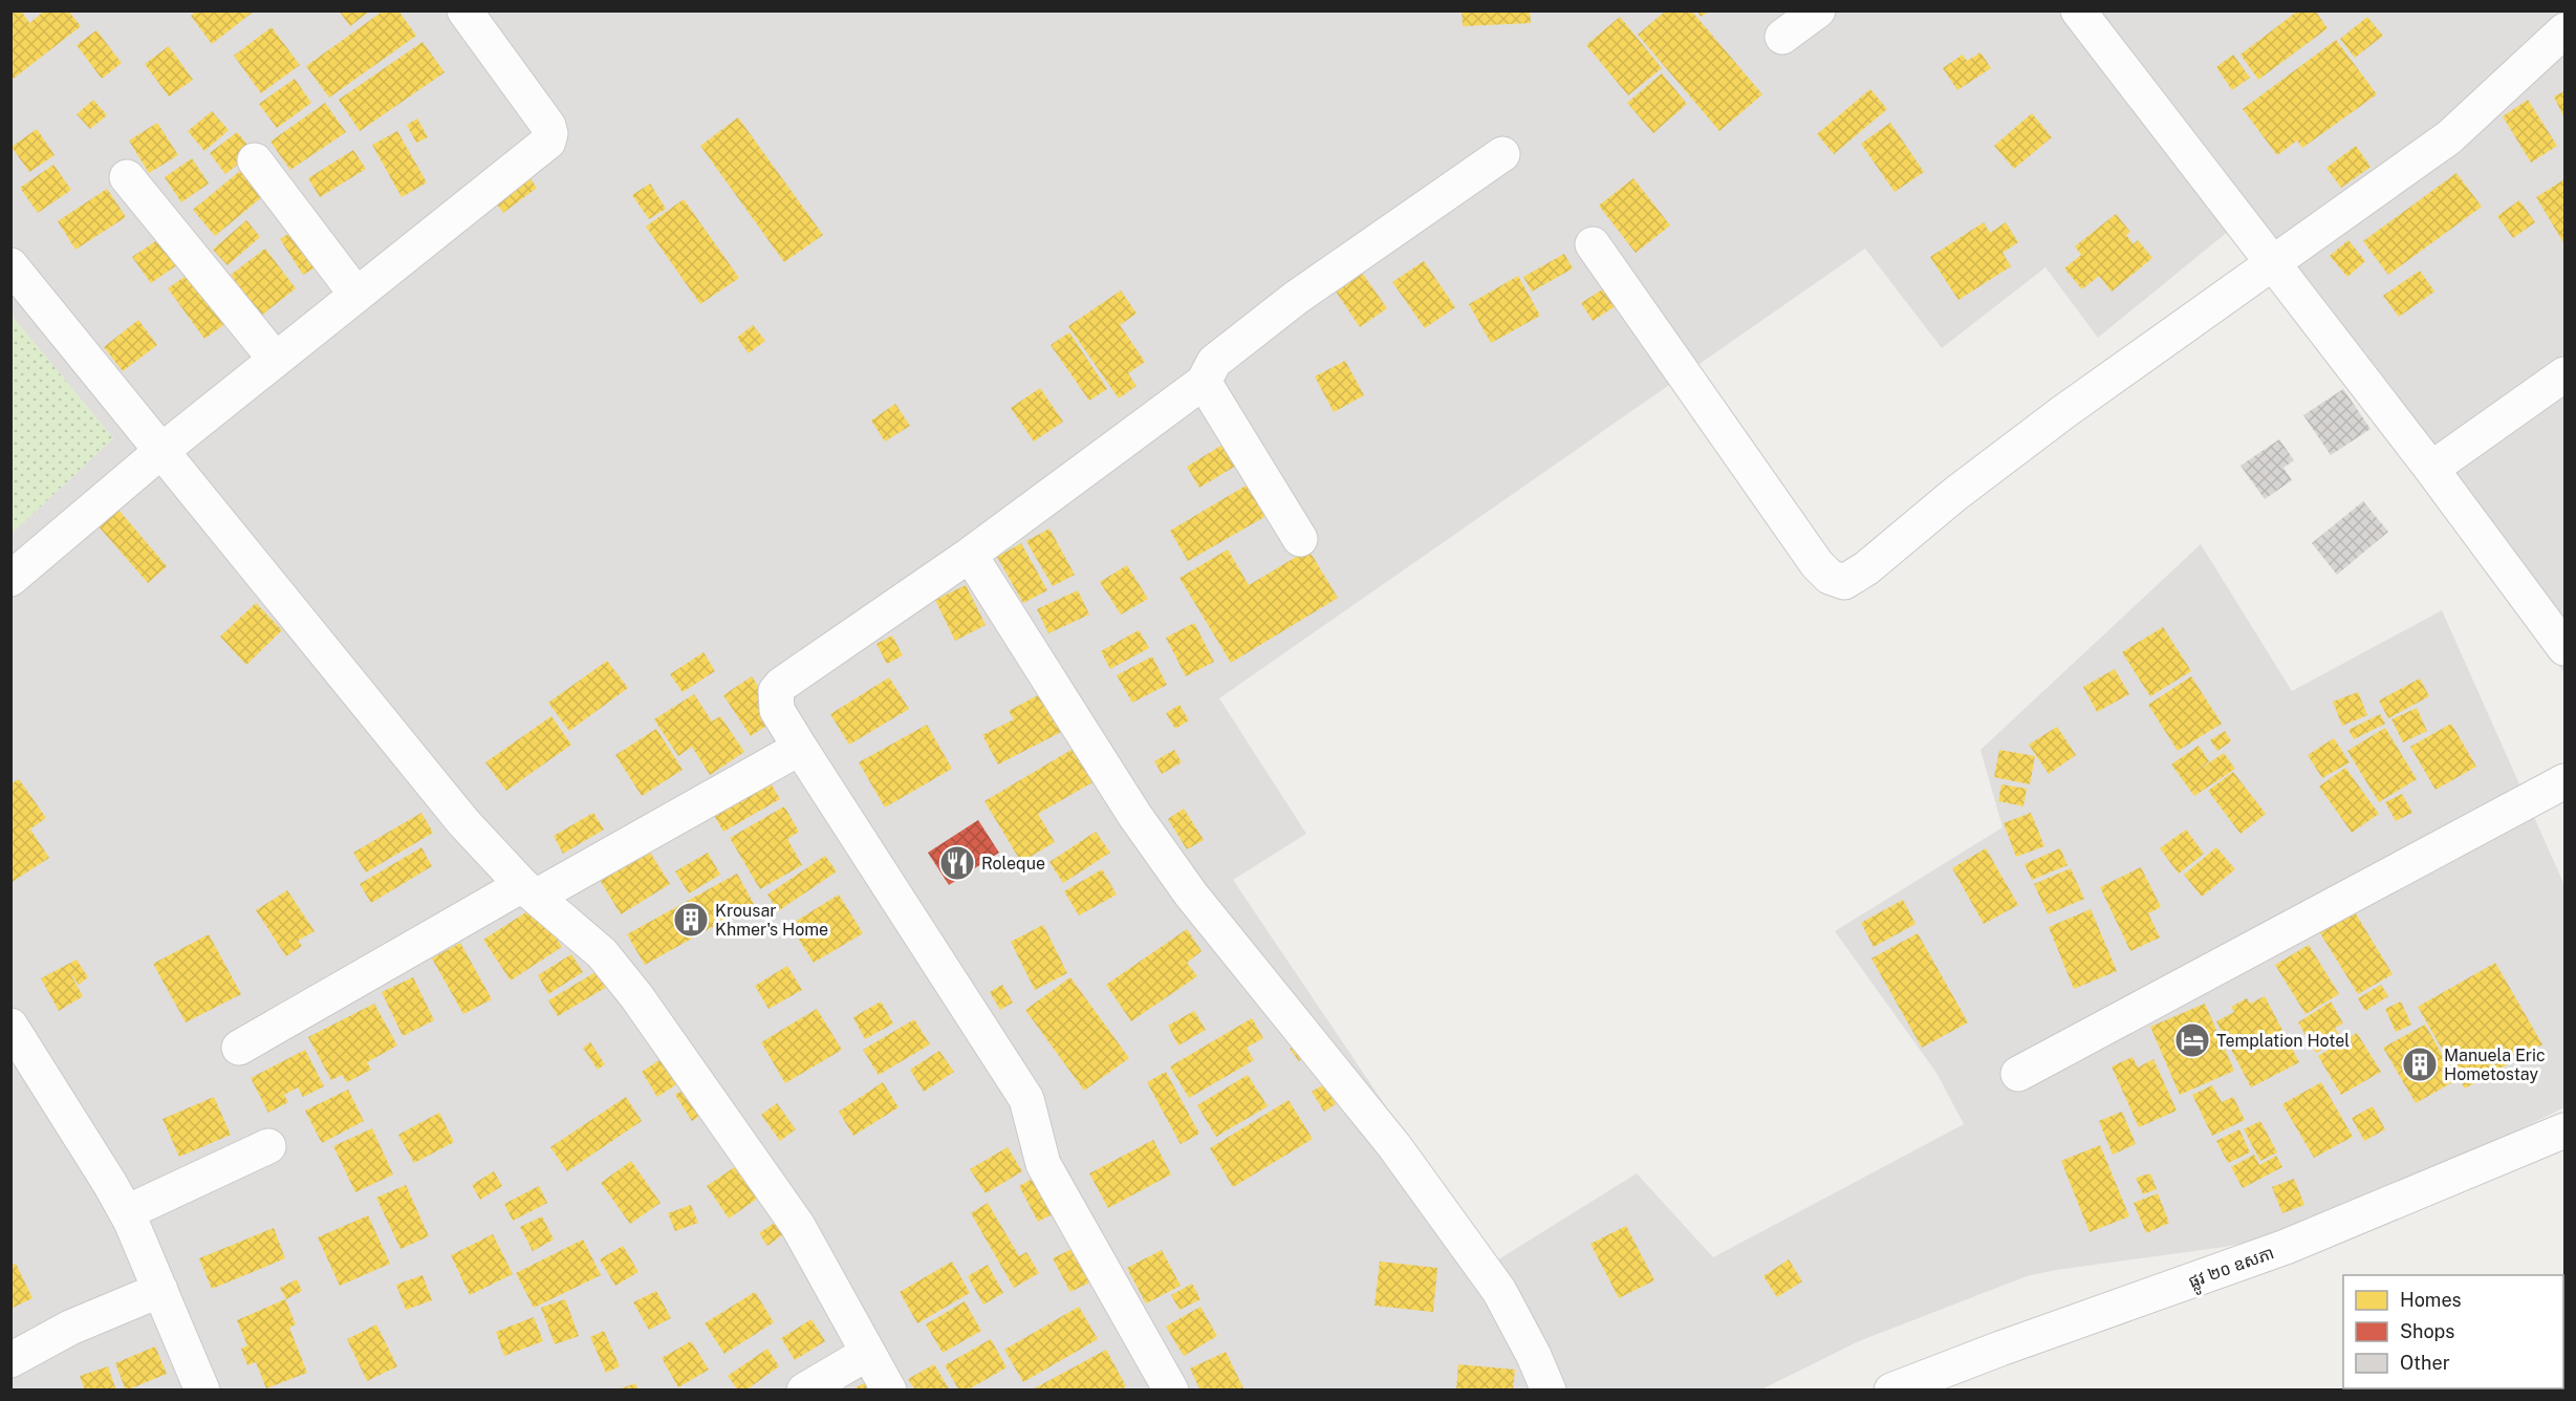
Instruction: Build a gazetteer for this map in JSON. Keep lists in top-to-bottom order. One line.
{"streets":{"street":["ផ្លូវ ២០ ឧសភា"]},"places":{"restaurant":["Roleque"],"building":["Krousar Khmer's Home","Manuela Eric Hometostay"],"hotel":["Templation Hotel"]},"legend":["Homes","Shops","Other"]}
